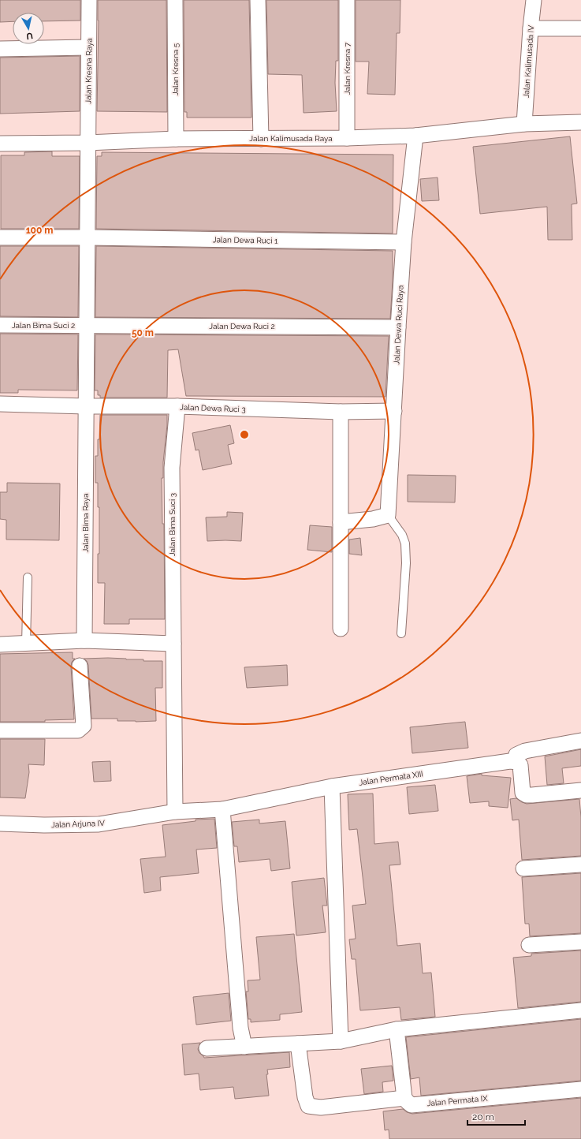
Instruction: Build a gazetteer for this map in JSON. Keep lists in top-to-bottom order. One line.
{"streets":{"street":["Jalan Kalimusada IV","Jalan Kresna 7","Jalan Kresna 5","Jalan Kresna Raya","Jalan Kalimusada Raya","Jalan Dewa Ruci 1","Jalan Bima Suci 2","Jalan Dewa Ruci Raya","Jalan Dewa Ruci 2","Jalan Dewa Ruci 3","Jalan Bima Raya","Jalan Bima Suci 3","Jalan Permata XIII","Jalan Arjuna IV","Jalan Permata IX"]},"crossings":[["Jalan Kalimusada IV","Jalan Kalimusada Raya"],["Jalan Kresna 7","Jalan Kalimusada Raya"],["Jalan Kresna 5","Jalan Kalimusada Raya"],["Jalan Kresna Raya","Jalan Kalimusada Raya"],["Jalan Kresna Raya","Jalan Dewa Ruci 1"],["Jalan Kresna Raya","Jalan Bima Raya"],["Jalan Kalimusada Raya","Jalan Dewa Ruci Raya"],["Jalan Dewa Ruci 1","Jalan Dewa Ruci Raya"],["Jalan Dewa Ruci 1","Jalan Bima Raya"],["Jalan Bima Suci 2","Jalan Dewa Ruci 2"],["Jalan Bima Suci 2","Jalan Bima Raya"],["Jalan Dewa Ruci Raya","Jalan Dewa Ruci 2"],["Jalan Dewa Ruci Raya","Jalan Dewa Ruci 3"],["Jalan Dewa Ruci 2","Jalan Bima Raya"],["Jalan Dewa Ruci 3","Jalan Bima Raya"],["Jalan Dewa Ruci 3","Jalan Bima Suci 3"],["Jalan Bima Suci 3","Jalan Permata XIII"],["Jalan Bima Suci 3","Jalan Arjuna IV"],["Jalan Permata XIII","Jalan Arjuna IV"]],"scale_bar":"20 m","north":"bottom","rings":["100 m","50 m"]}
